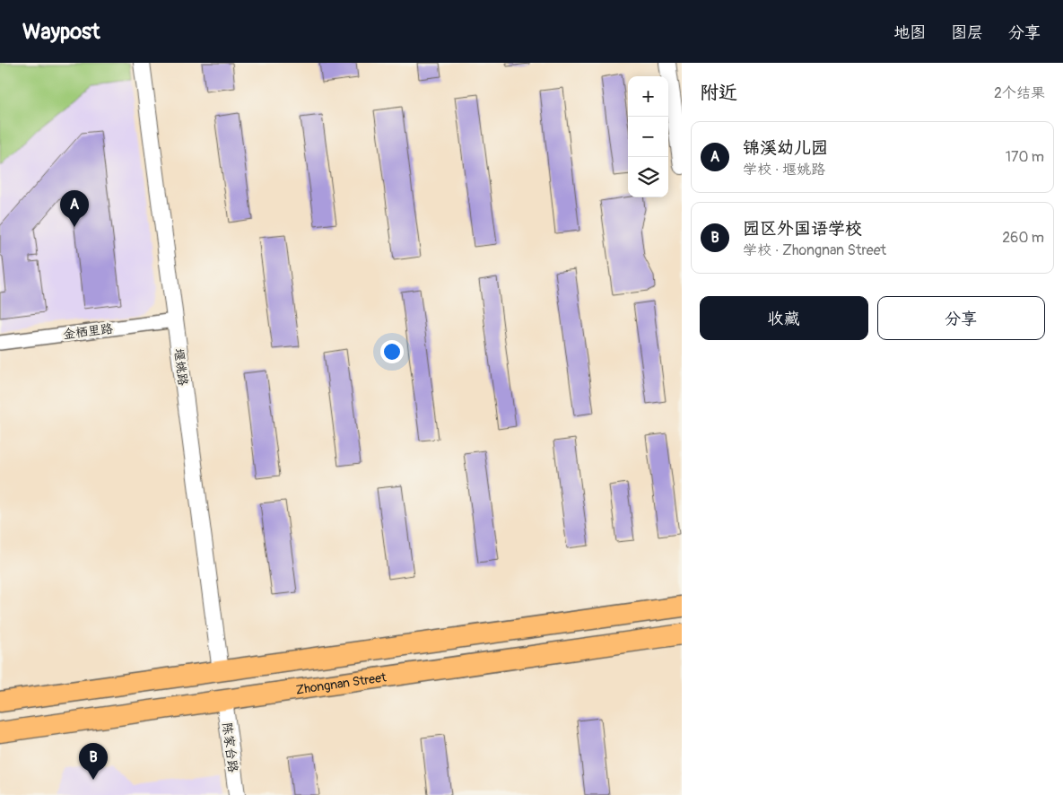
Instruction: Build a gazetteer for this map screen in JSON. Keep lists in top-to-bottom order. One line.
{"streets":{"main road":["Zhongnan Street"],"street":["金栖里路","堰姚路","陈家台路"]},"crossings":[["金栖里路","堰姚路"],["Zhongnan Street","陈家台路"]],"page":{"header":"Waypost","nav":["地图","图层","分享"],"heading":["附近","2个结果"],"map_buttons":["+","−"],"list":[{"mark":"A","name":"锦溪幼儿园","note":"学校 · 堰姚路","value":"170 m"},{"mark":"B","name":"园区外国语学校","note":"学校 · Zhongnan Street","value":"260 m"}],"pins":["A","B"],"buttons":["收藏","分享"]}}
